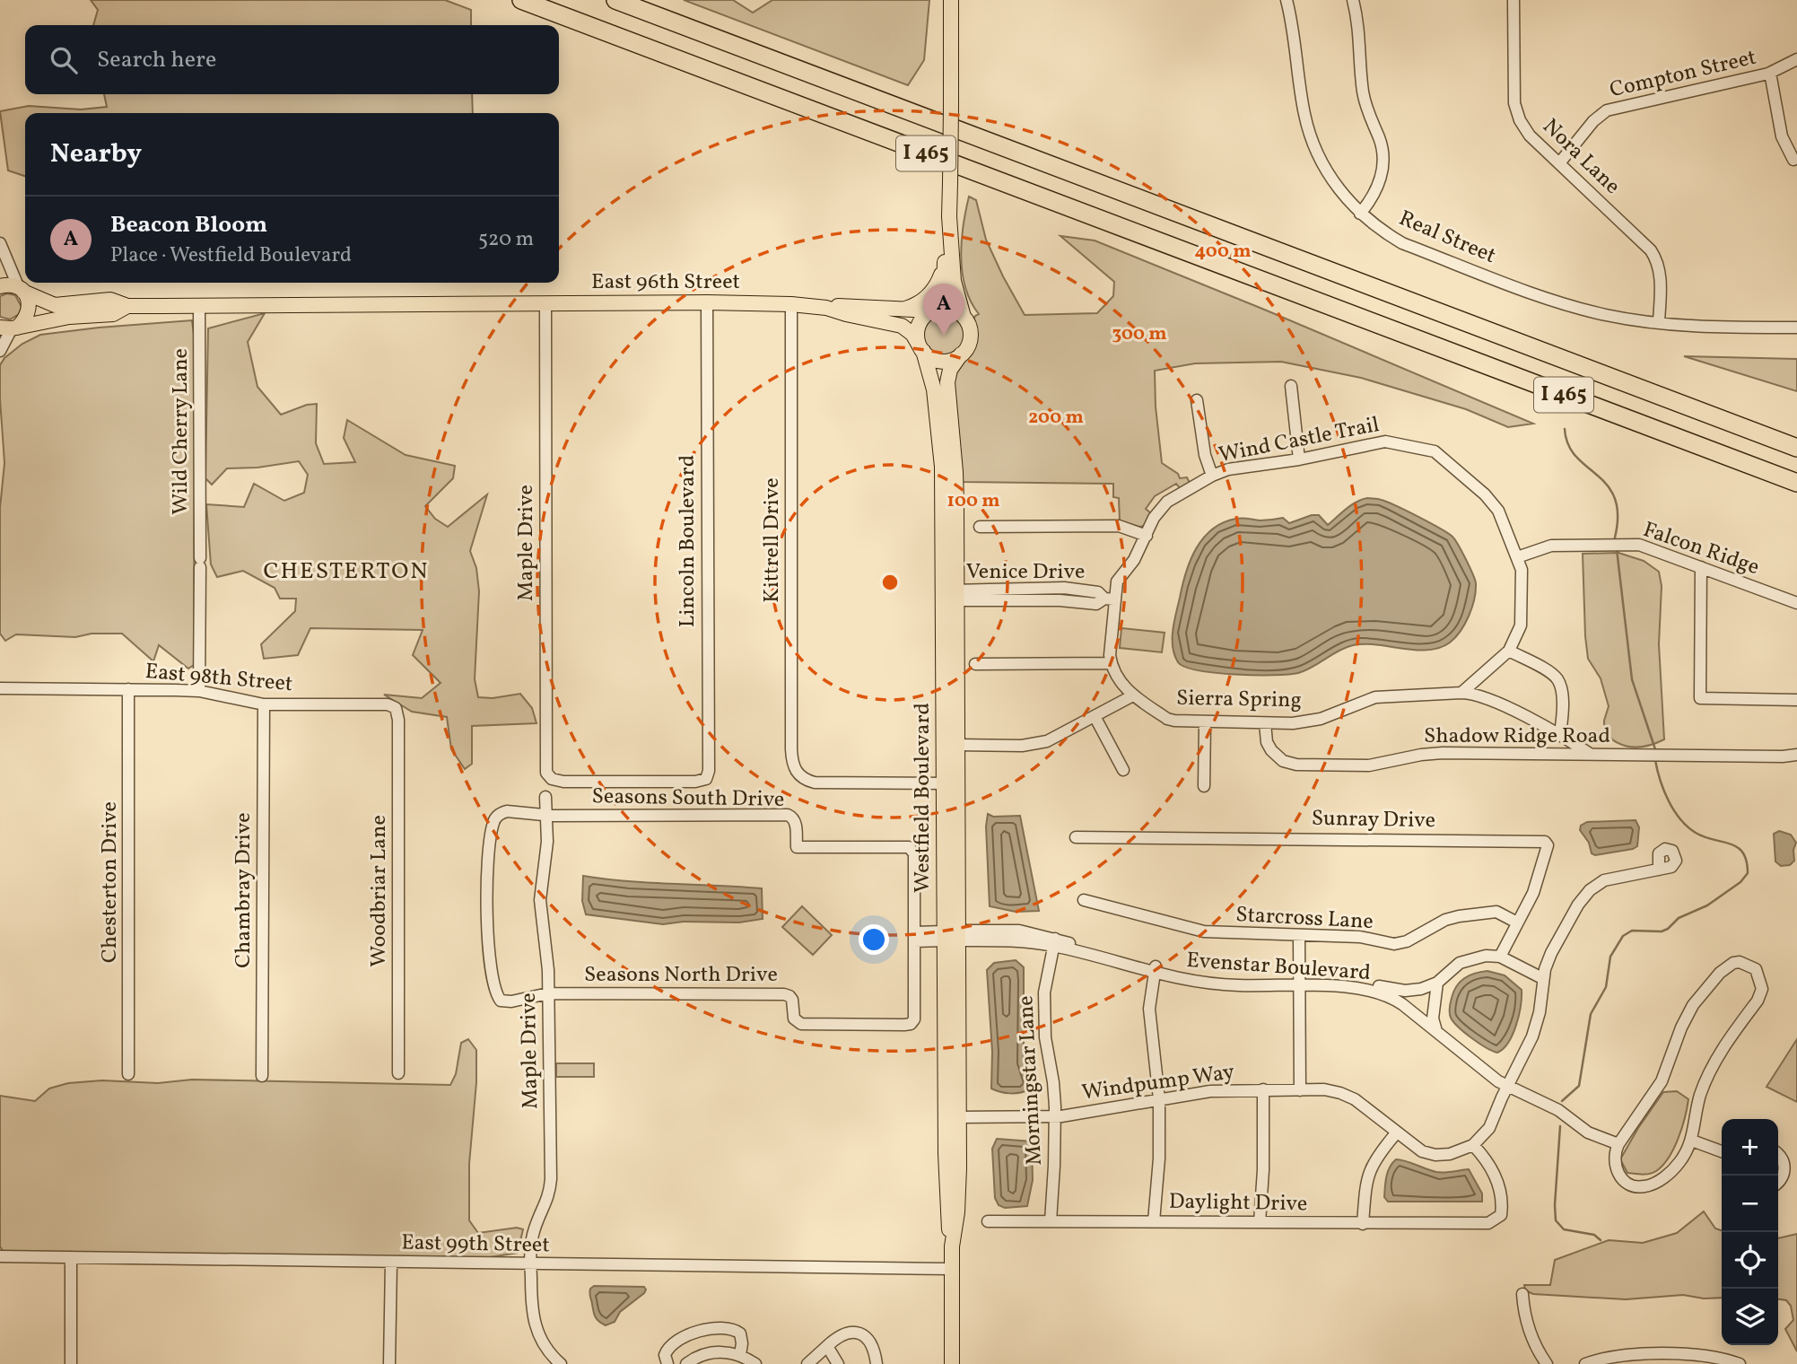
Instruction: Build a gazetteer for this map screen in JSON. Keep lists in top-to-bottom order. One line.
{"streets":{"highway":["I 465"],"main road":["East 96th Street","Westfield Boulevard"],"street":["Compton Street","Nora Lane","Real Street","Wild Cherry Lane","Wind Castle Trail","Kittrell Drive","Lincoln Boulevard","Maple Drive","Falcon Ridge","Venice Drive","East 98th Street","Sierra Spring","Shadow Ridge Road","Seasons South Drive","Sunray Drive","Chesterton Drive","Chambray Drive","Woodbriar Lane","Starcross Lane","Evenstar Boulevard","Seasons North Drive","Morningstar Lane","Windpump Way","Daylight Drive","East 99th Street"]},"crossings":[["Compton Street","Nora Lane"],["Nora Lane","Real Street"],["East 96th Street","Wild Cherry Lane"],["East 96th Street","Kittrell Drive"],["East 96th Street","Lincoln Boulevard"],["East 96th Street","Maple Drive"],["East 96th Street","Westfield Boulevard"],["Wild Cherry Lane","East 98th Street"],["Wind Castle Trail","Falcon Ridge"],["Wind Castle Trail","Venice Drive"],["Kittrell Drive","Westfield Boulevard"],["Lincoln Boulevard","Maple Drive"],["Maple Drive","Seasons South Drive"],["Maple Drive","Seasons North Drive"],["Maple Drive","East 99th Street"],["Venice Drive","Westfield Boulevard"],["East 98th Street","Chesterton Drive"],["East 98th Street","Chambray Drive"],["East 98th Street","Woodbriar Lane"],["Sierra Spring","Shadow Ridge Road"],["Westfield Boulevard","Evenstar Boulevard"],["Westfield Boulevard","Windpump Way"],["Westfield Boulevard","East 99th Street"],["Seasons South Drive","Evenstar Boulevard"],["Seasons South Drive","Seasons North Drive"],["Sunray Drive","Starcross Lane"],["Sunray Drive","Evenstar Boulevard"],["Evenstar Boulevard","Seasons North Drive"],["Evenstar Boulevard","Morningstar Lane"],["Morningstar Lane","Windpump Way"],["Morningstar Lane","Daylight Drive"],["Windpump Way","Daylight Drive"]],"districts":["CHESTERTON"],"page":{"search":"Search here","heading":"Nearby","list":[{"mark":"A","name":"Beacon Bloom","note":"Place · Westfield Boulevard","value":"520 m"}],"pins":"A","map_buttons":["+","−"]},"rings":["400 m","300 m","200 m","100 m"]}
